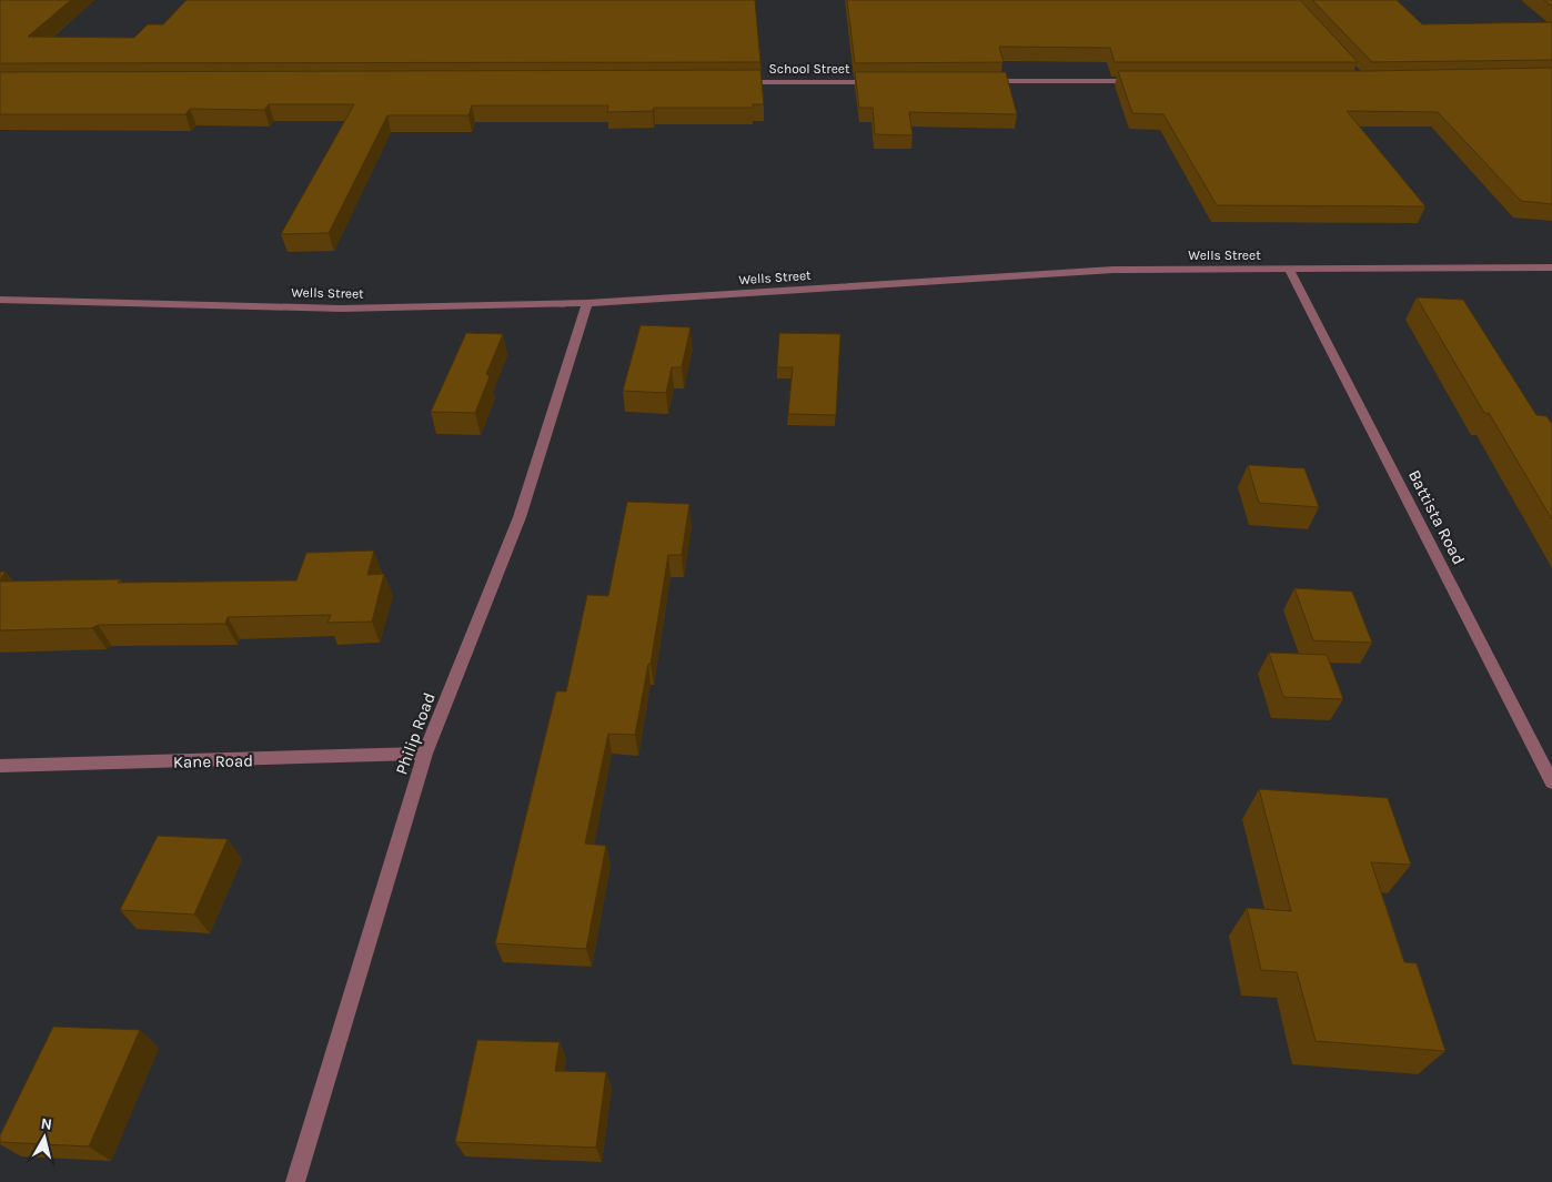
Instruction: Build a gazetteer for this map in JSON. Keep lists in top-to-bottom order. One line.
{"streets":{"street":["School Street","Wells Street","Battista Road","Philip Road","Kane Road"]},"crossings":[["Wells Street","Battista Road"],["Wells Street","Philip Road"],["Philip Road","Kane Road"]],"north":"top"}
